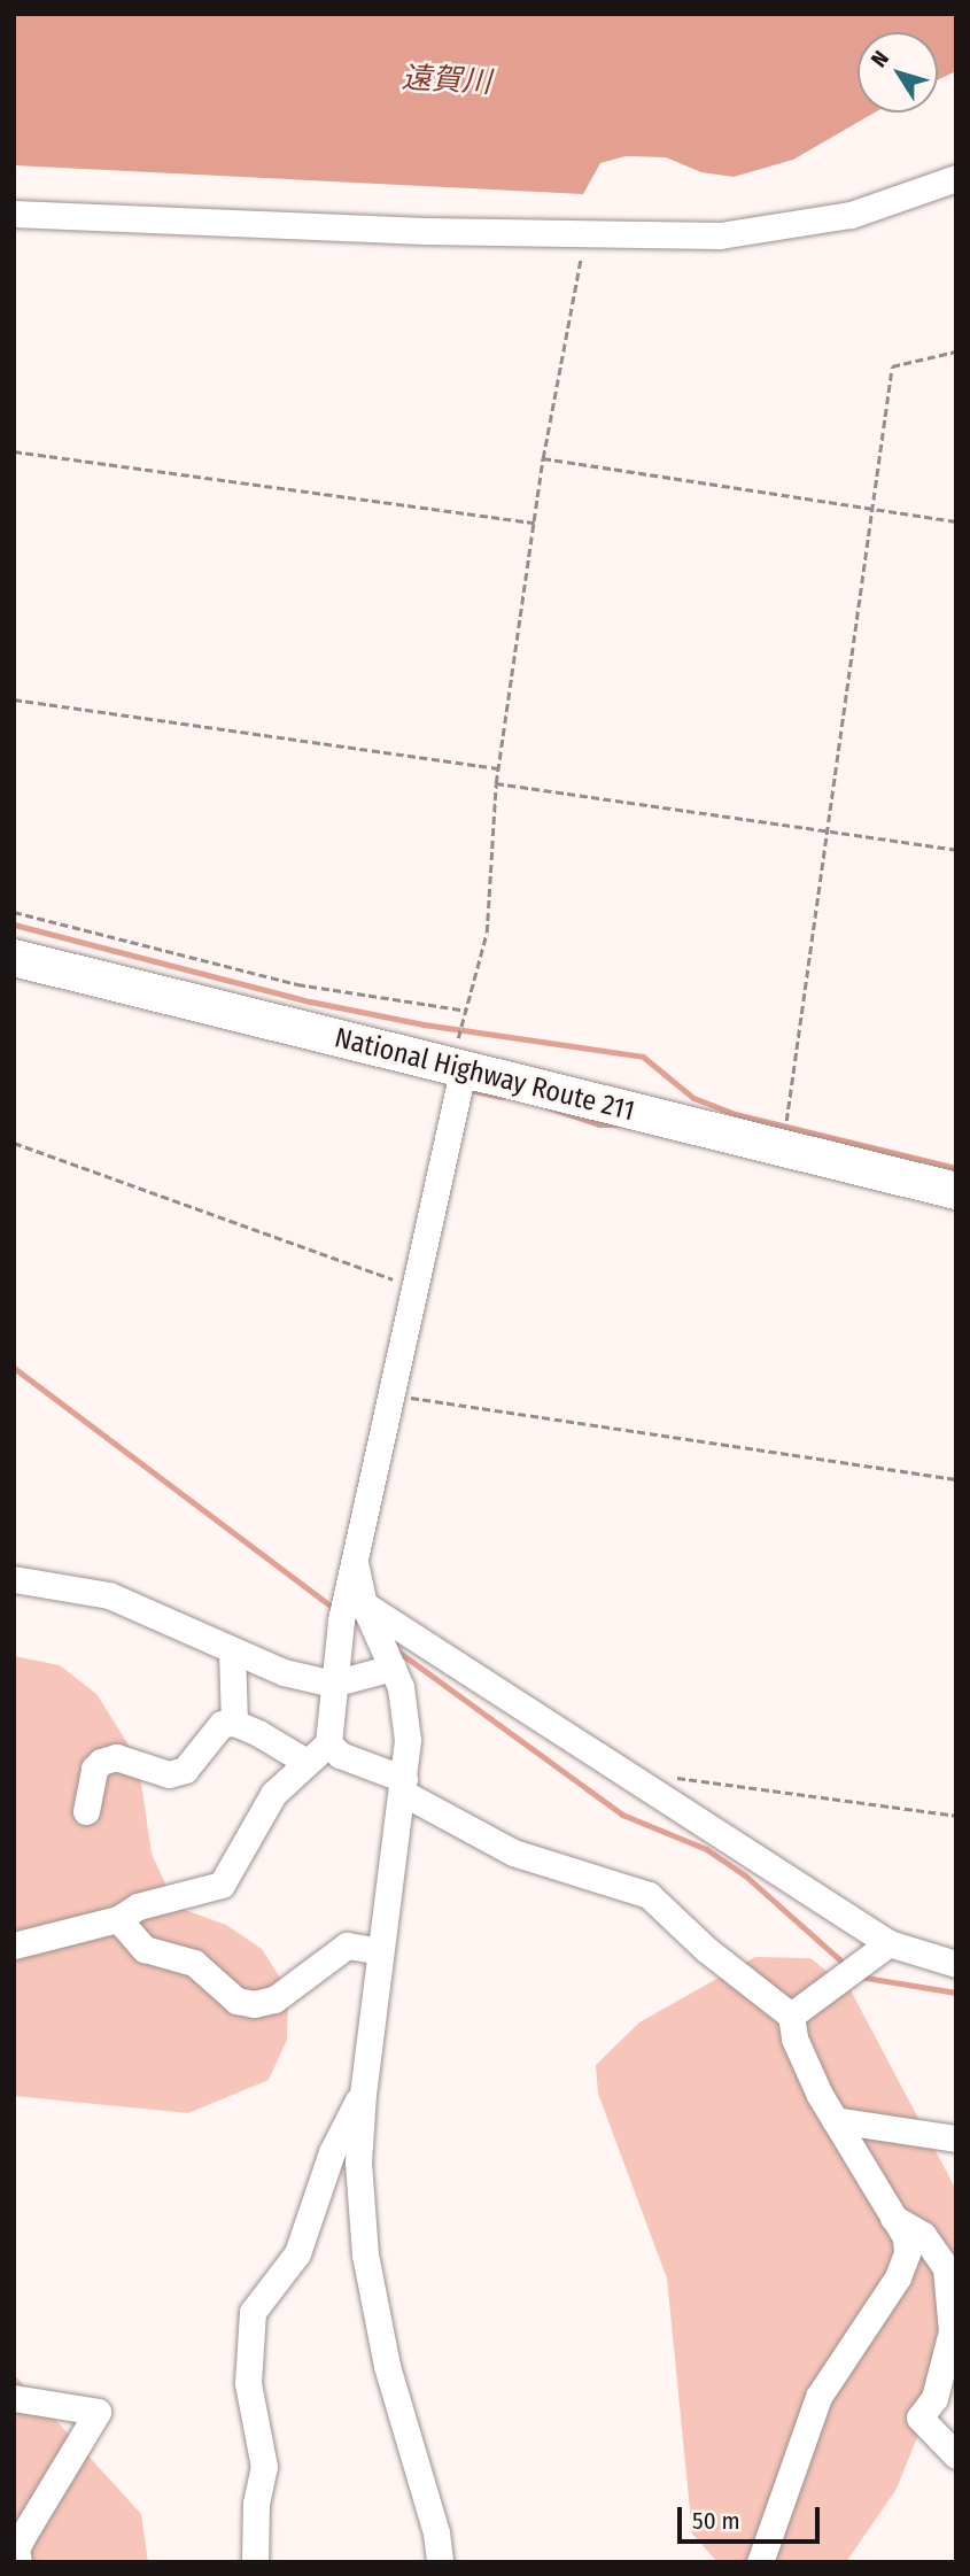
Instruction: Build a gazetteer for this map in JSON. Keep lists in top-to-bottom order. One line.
{"streets":{"highway":["National Highway Route 211"]},"water":["遠賀川"],"scale_bar":"50 m","north":"top left"}
